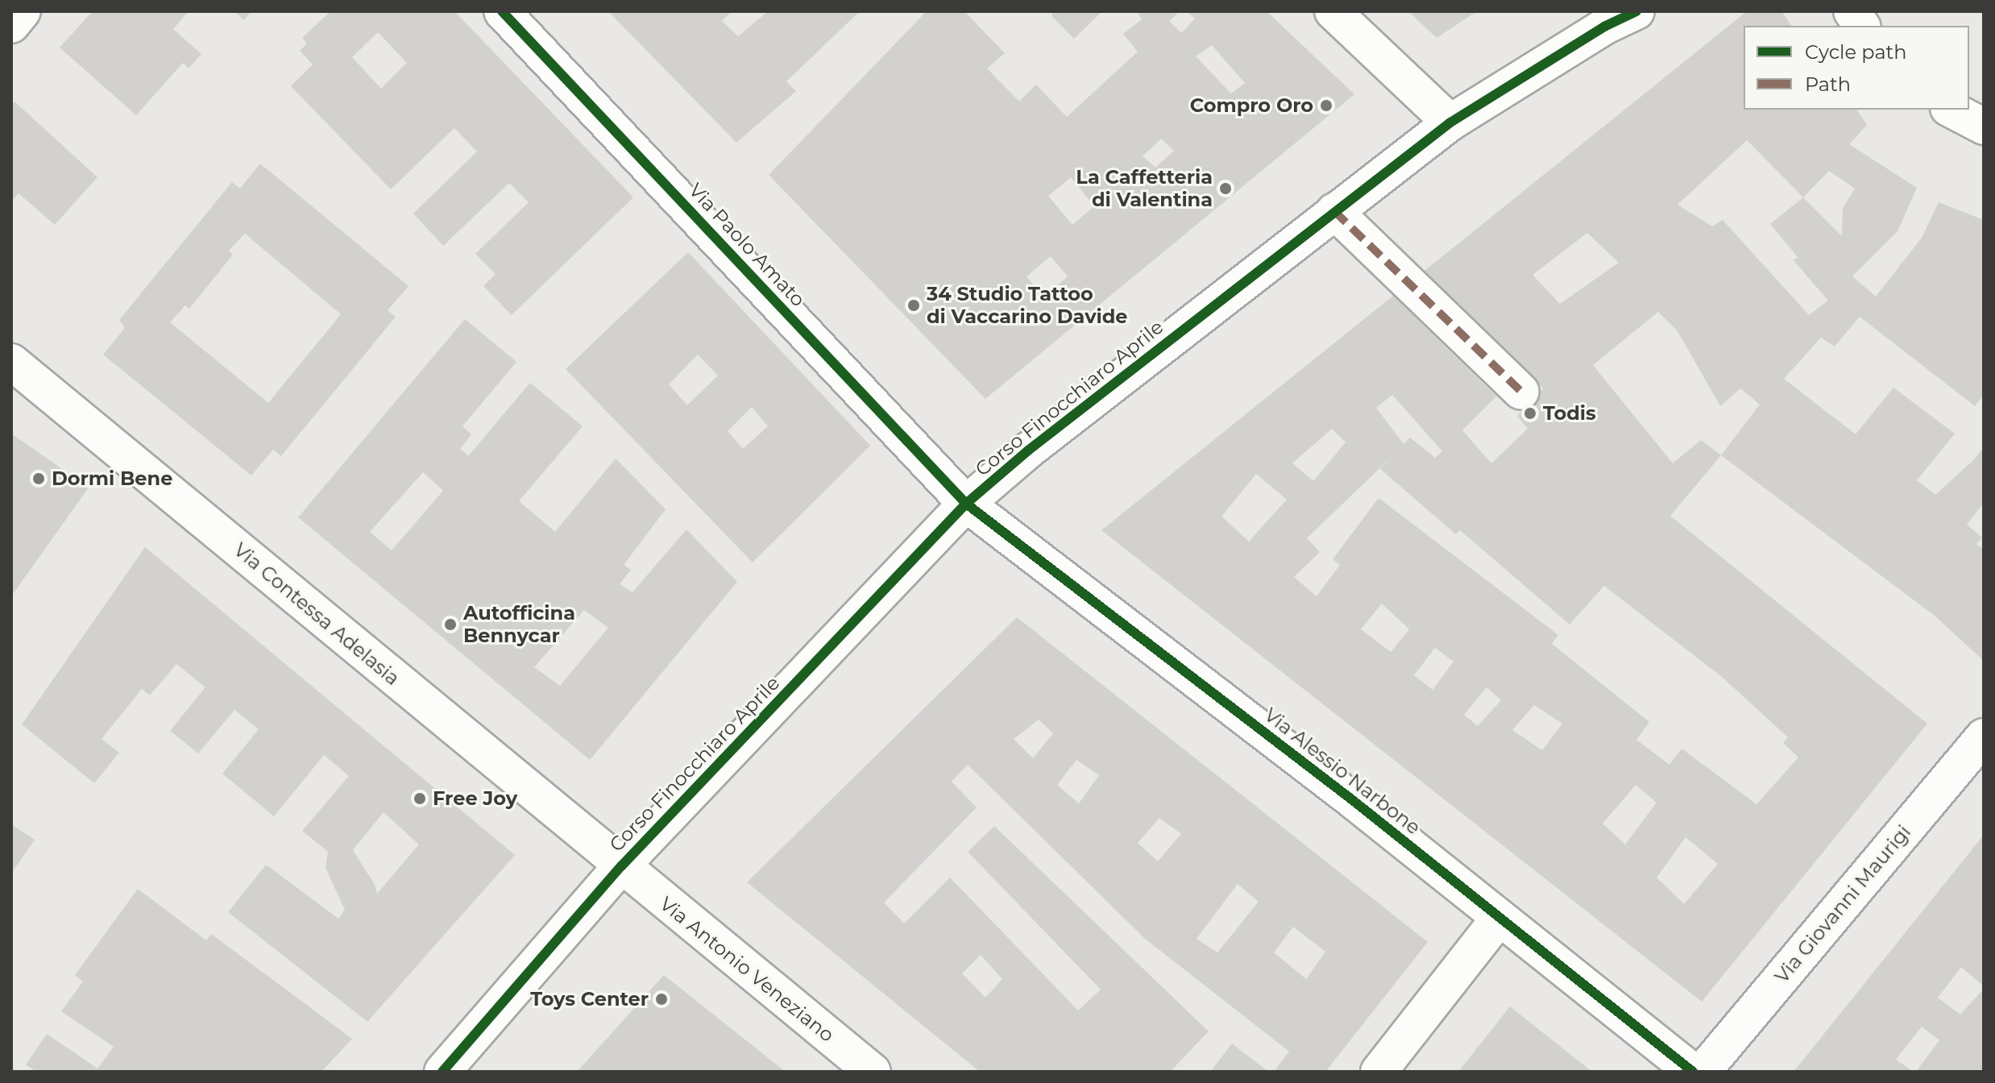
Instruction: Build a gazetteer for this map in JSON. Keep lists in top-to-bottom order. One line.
{"streets":{"street":["Via Paolo Amato","Corso Finocchiaro Aprile","Via Contessa Adelasia","Via Alessio Narbone","Via Giovanni Maurigi","Via Antonio Veneziano"]},"crossings":[["Via Paolo Amato","Corso Finocchiaro Aprile"],["Via Paolo Amato","Via Alessio Narbone"],["Corso Finocchiaro Aprile","Via Contessa Adelasia"],["Corso Finocchiaro Aprile","Via Alessio Narbone"],["Corso Finocchiaro Aprile","Via Antonio Veneziano"],["Via Contessa Adelasia","Via Antonio Veneziano"]],"places":["Compro Oro","La Caffetteria di Valentina","34 Studio Tattoo di Vaccarino Davide","Todis","Dormi Bene","Autofficina Bennycar","Free Joy","Toys Center"],"legend":["Cycle path","Path"]}
